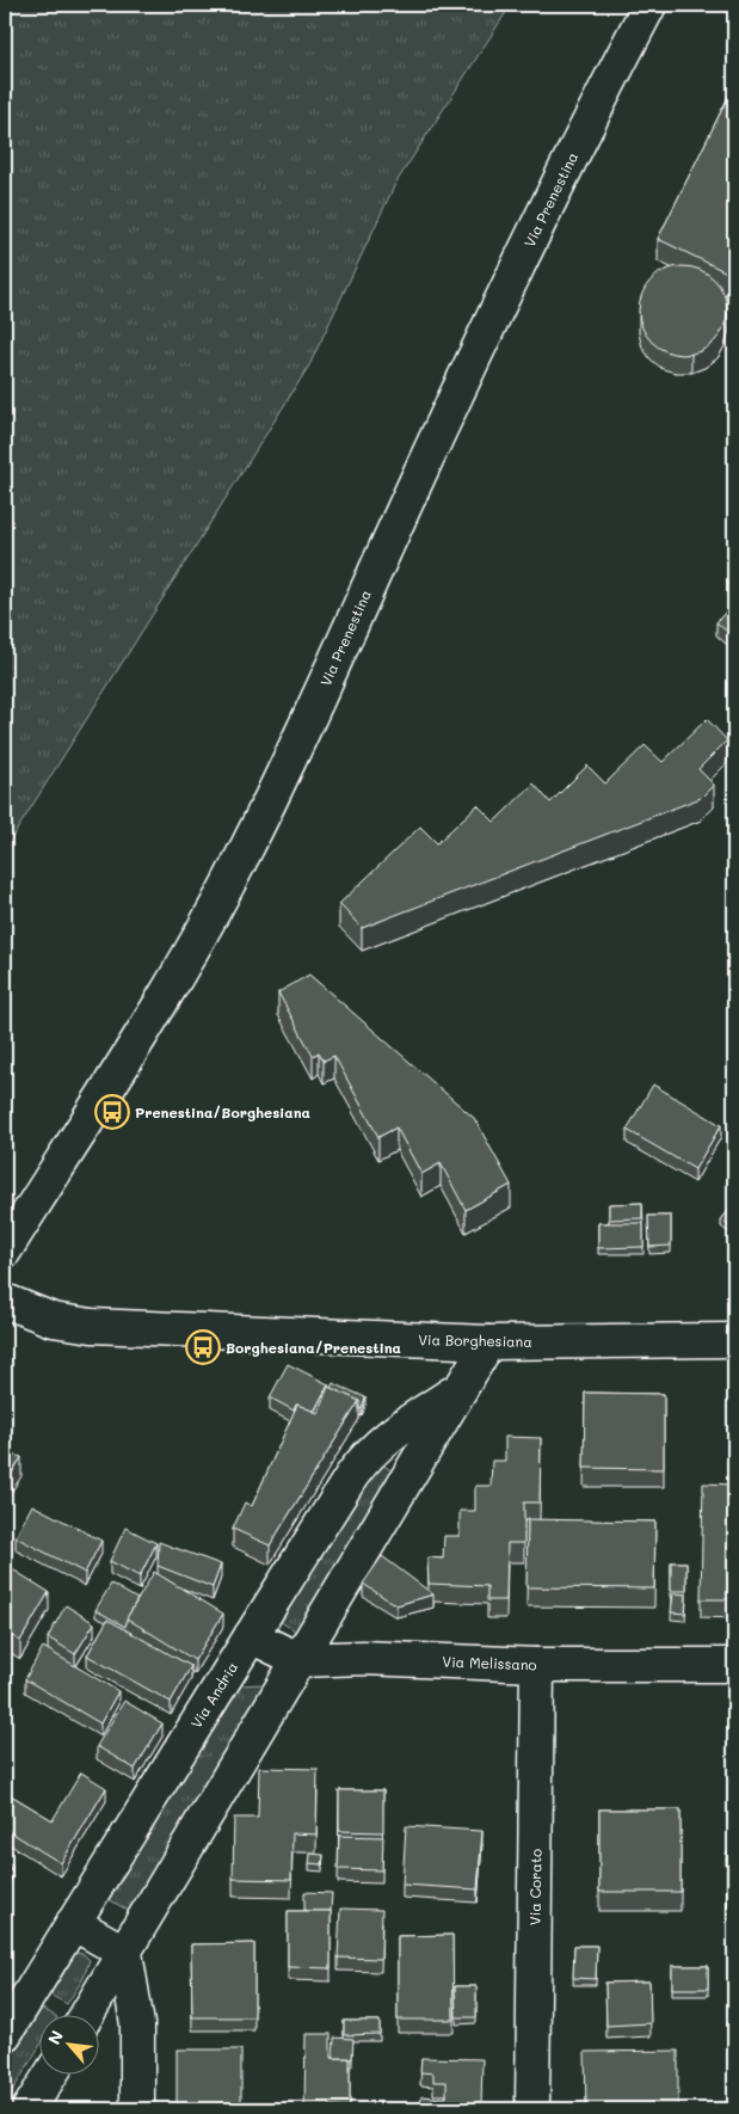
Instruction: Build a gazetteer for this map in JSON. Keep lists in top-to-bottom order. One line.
{"streets":{"street":["Via Prenestina","Via Borghesiana","Via Melissano","Via Andria","Via Corato"]},"crossings":[["Via Borghesiana","Via Andria"],["Via Melissano","Via Andria"],["Via Melissano","Via Corato"]],"places":{"bus stop":["Prenestina/Borghesiana","Borghesiana/Prenestina"]},"north":"top left"}
